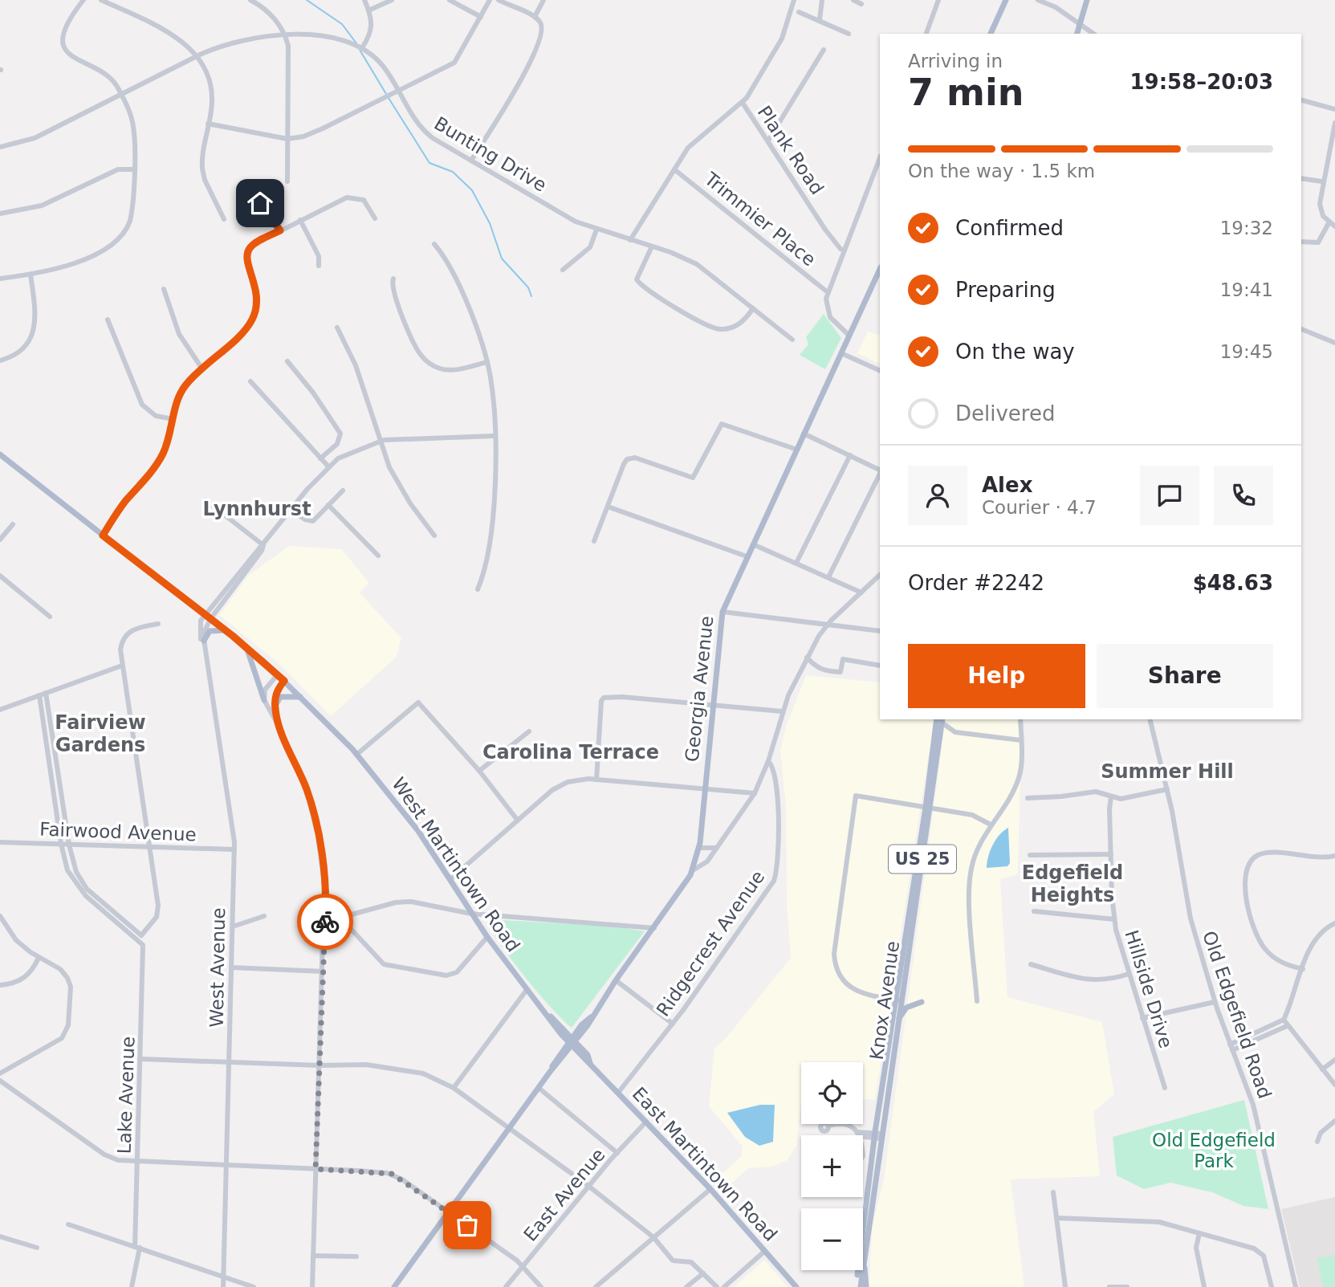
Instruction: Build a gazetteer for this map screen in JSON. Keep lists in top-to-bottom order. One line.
{"streets":{"main road":["Georgia Avenue","US 25","West Martintown Road","Knox Avenue","East Martintown Road"],"street":["Plank Road","Bunting Drive","Trimmier Place","Fairwood Avenue","Ridgecrest Avenue","West Avenue","Hillside Drive","Old Edgefield Road","Lake Avenue","East Avenue"]},"crossings":[["Georgia Avenue","West Martintown Road"],["Georgia Avenue","East Martintown Road"],["Fairwood Avenue","West Avenue"],["US 25","Knox Avenue"],["West Martintown Road","West Avenue"],["West Martintown Road","East Martintown Road"],["Ridgecrest Avenue","East Martintown Road"],["East Martintown Road","East Avenue"]],"districts":["Lynnhurst","Fairview Gardens","Carolina Terrace","Summer Hill","Edgefield Heights"],"parks":["Old Edgefield Park"],"page":{"heading":["7 min","Arriving in","19:58–20:03"],"panel":["Alex","Courier · 4.7","Order #2242","$48.63"],"bar":"On the way · 1.5 km","list":[["Confirmed","19:32"],["Preparing","19:41"],["On the way","19:45"],"Delivered"],"buttons":["Help","Share"],"map_buttons":["+","−"]}}
